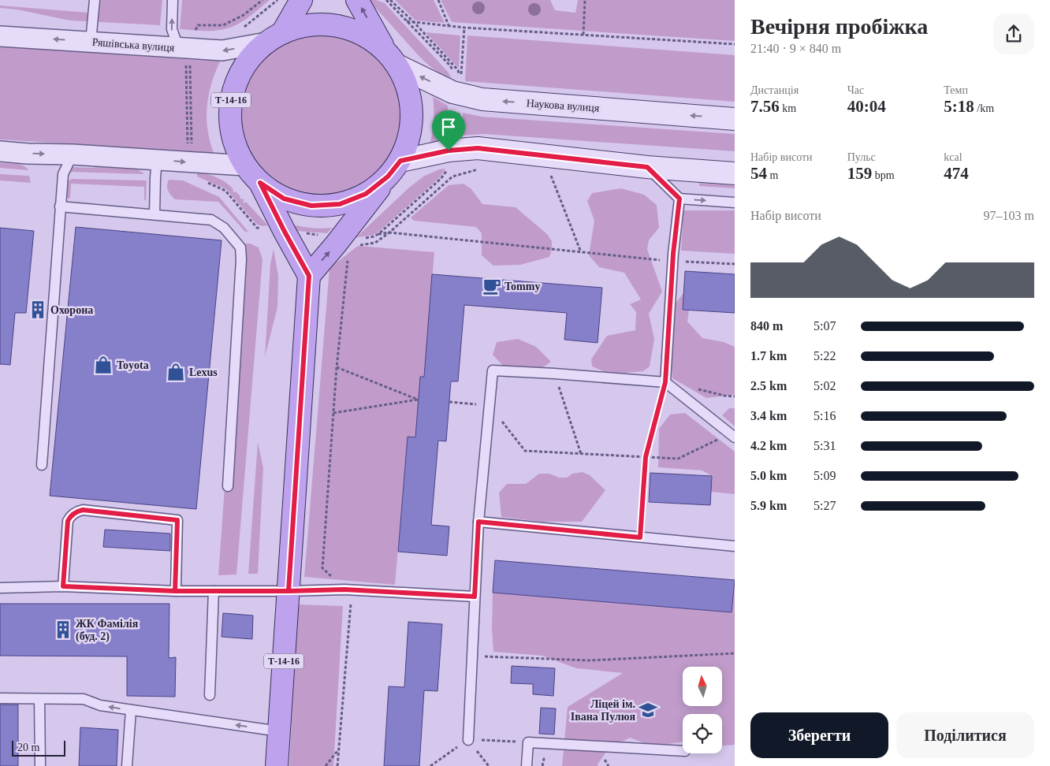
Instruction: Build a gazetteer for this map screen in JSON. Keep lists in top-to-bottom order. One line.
{"streets":{"main road":["Т-14-16","Наукова вулиця"],"street":["Ряшівська вулиця"]},"crossings":[["Ряшівська вулиця","Т-14-16"]],"places":{"cafe":["Tommy"],"building":["Охорона","ЖК Фамілія (буд. 2)"],"shop":["Toyota","Lexus"],"school or university":["Ліцей ім. Івана Пулюя"]},"scale_bar":"20 m","north":"top","page":{"heading":["Вечірня пробіжка","21:40 · 9 × 840 m"],"stats":[["Дистанція","7.56 km"],["Час","40:04"],["Темп","5:18 /km"],["Набір висоти","54 m"],["Пульс","159 bpm"],["kcal","474"]],"chart":["Набір висоти","97–103 m"],"list":[{"name":"840 m","note":"5:07"},{"name":"1.7 km","note":"5:22"},{"name":"2.5 km","note":"5:02"},{"name":"3.4 km","note":"5:16"},{"name":"4.2 km","note":"5:31"},{"name":"5.0 km","note":"5:09"},{"name":"5.9 km","note":"5:27"}],"buttons":["Зберегти","Поділитися"],"scale":"20 m"}}
